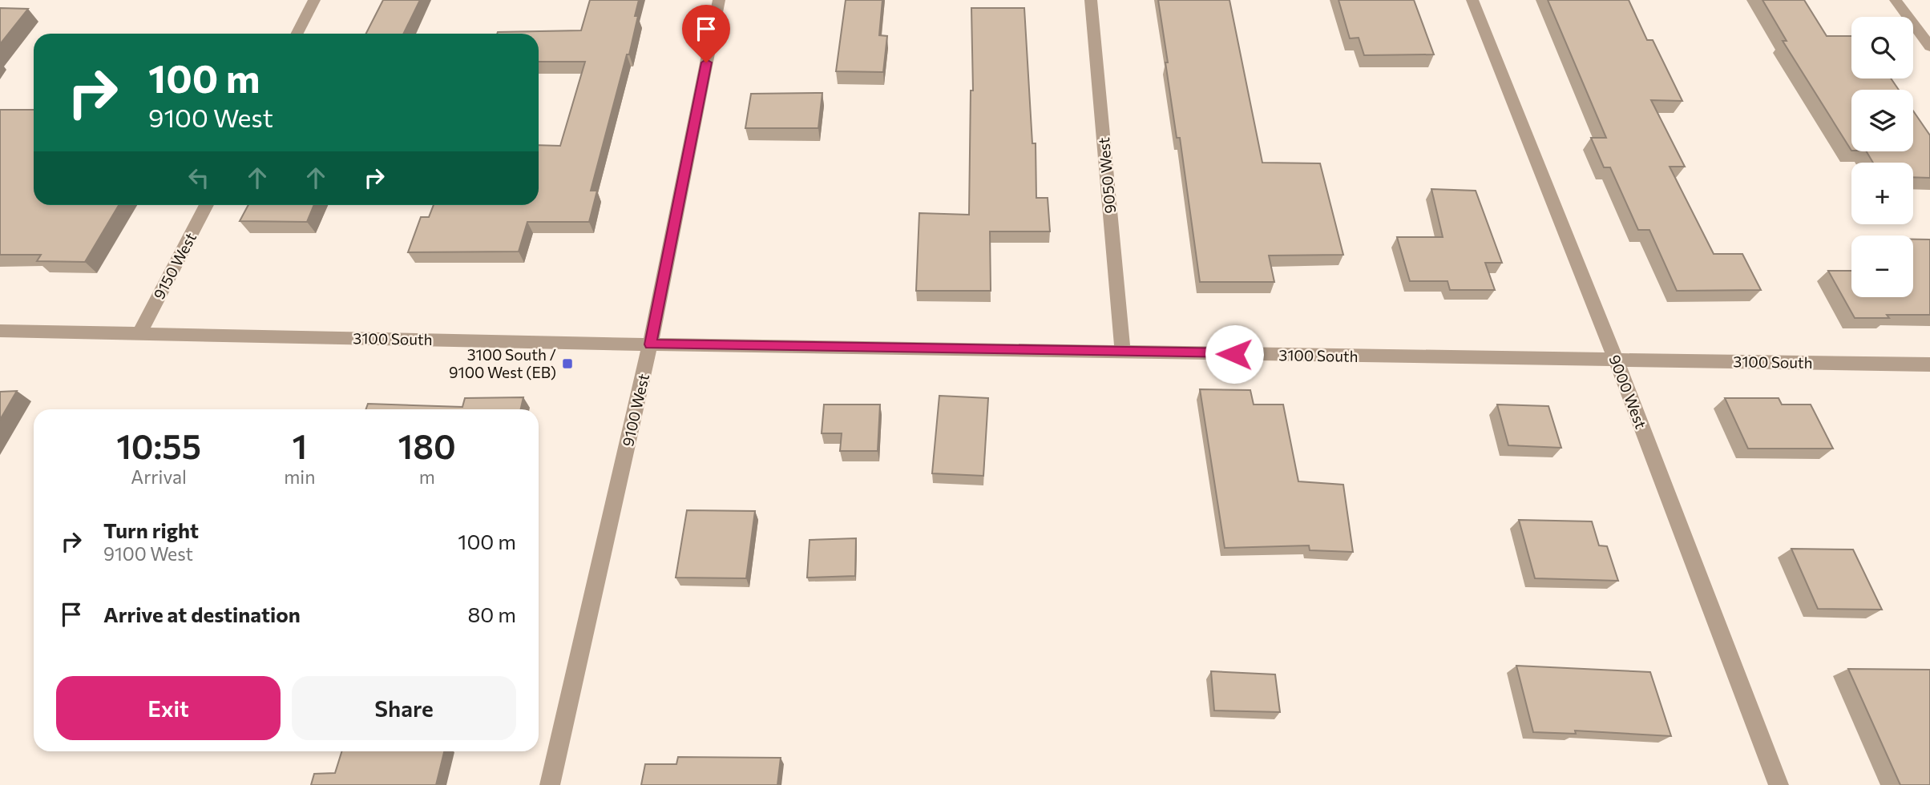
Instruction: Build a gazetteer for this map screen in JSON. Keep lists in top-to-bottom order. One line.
{"streets":{"street":["9050 West","9150 West","3100 South","9000 West","9100 West"]},"crossings":[["9050 West","3100 South"],["9150 West","3100 South"],["3100 South","9000 West"],["3100 South","9100 West"]],"places":{"transit":["3100 South / 9100 West (EB)"]},"page":{"map_buttons":["+","−"],"turn":["100 m","9100 West"],"eta":["10:55","Arrival","1","min","180","m"],"list":[{"name":"Turn right","note":"9100 West","value":"100 m"},{"name":"Arrive at destination","value":"80 m"}],"buttons":["Exit","Share"]}}
